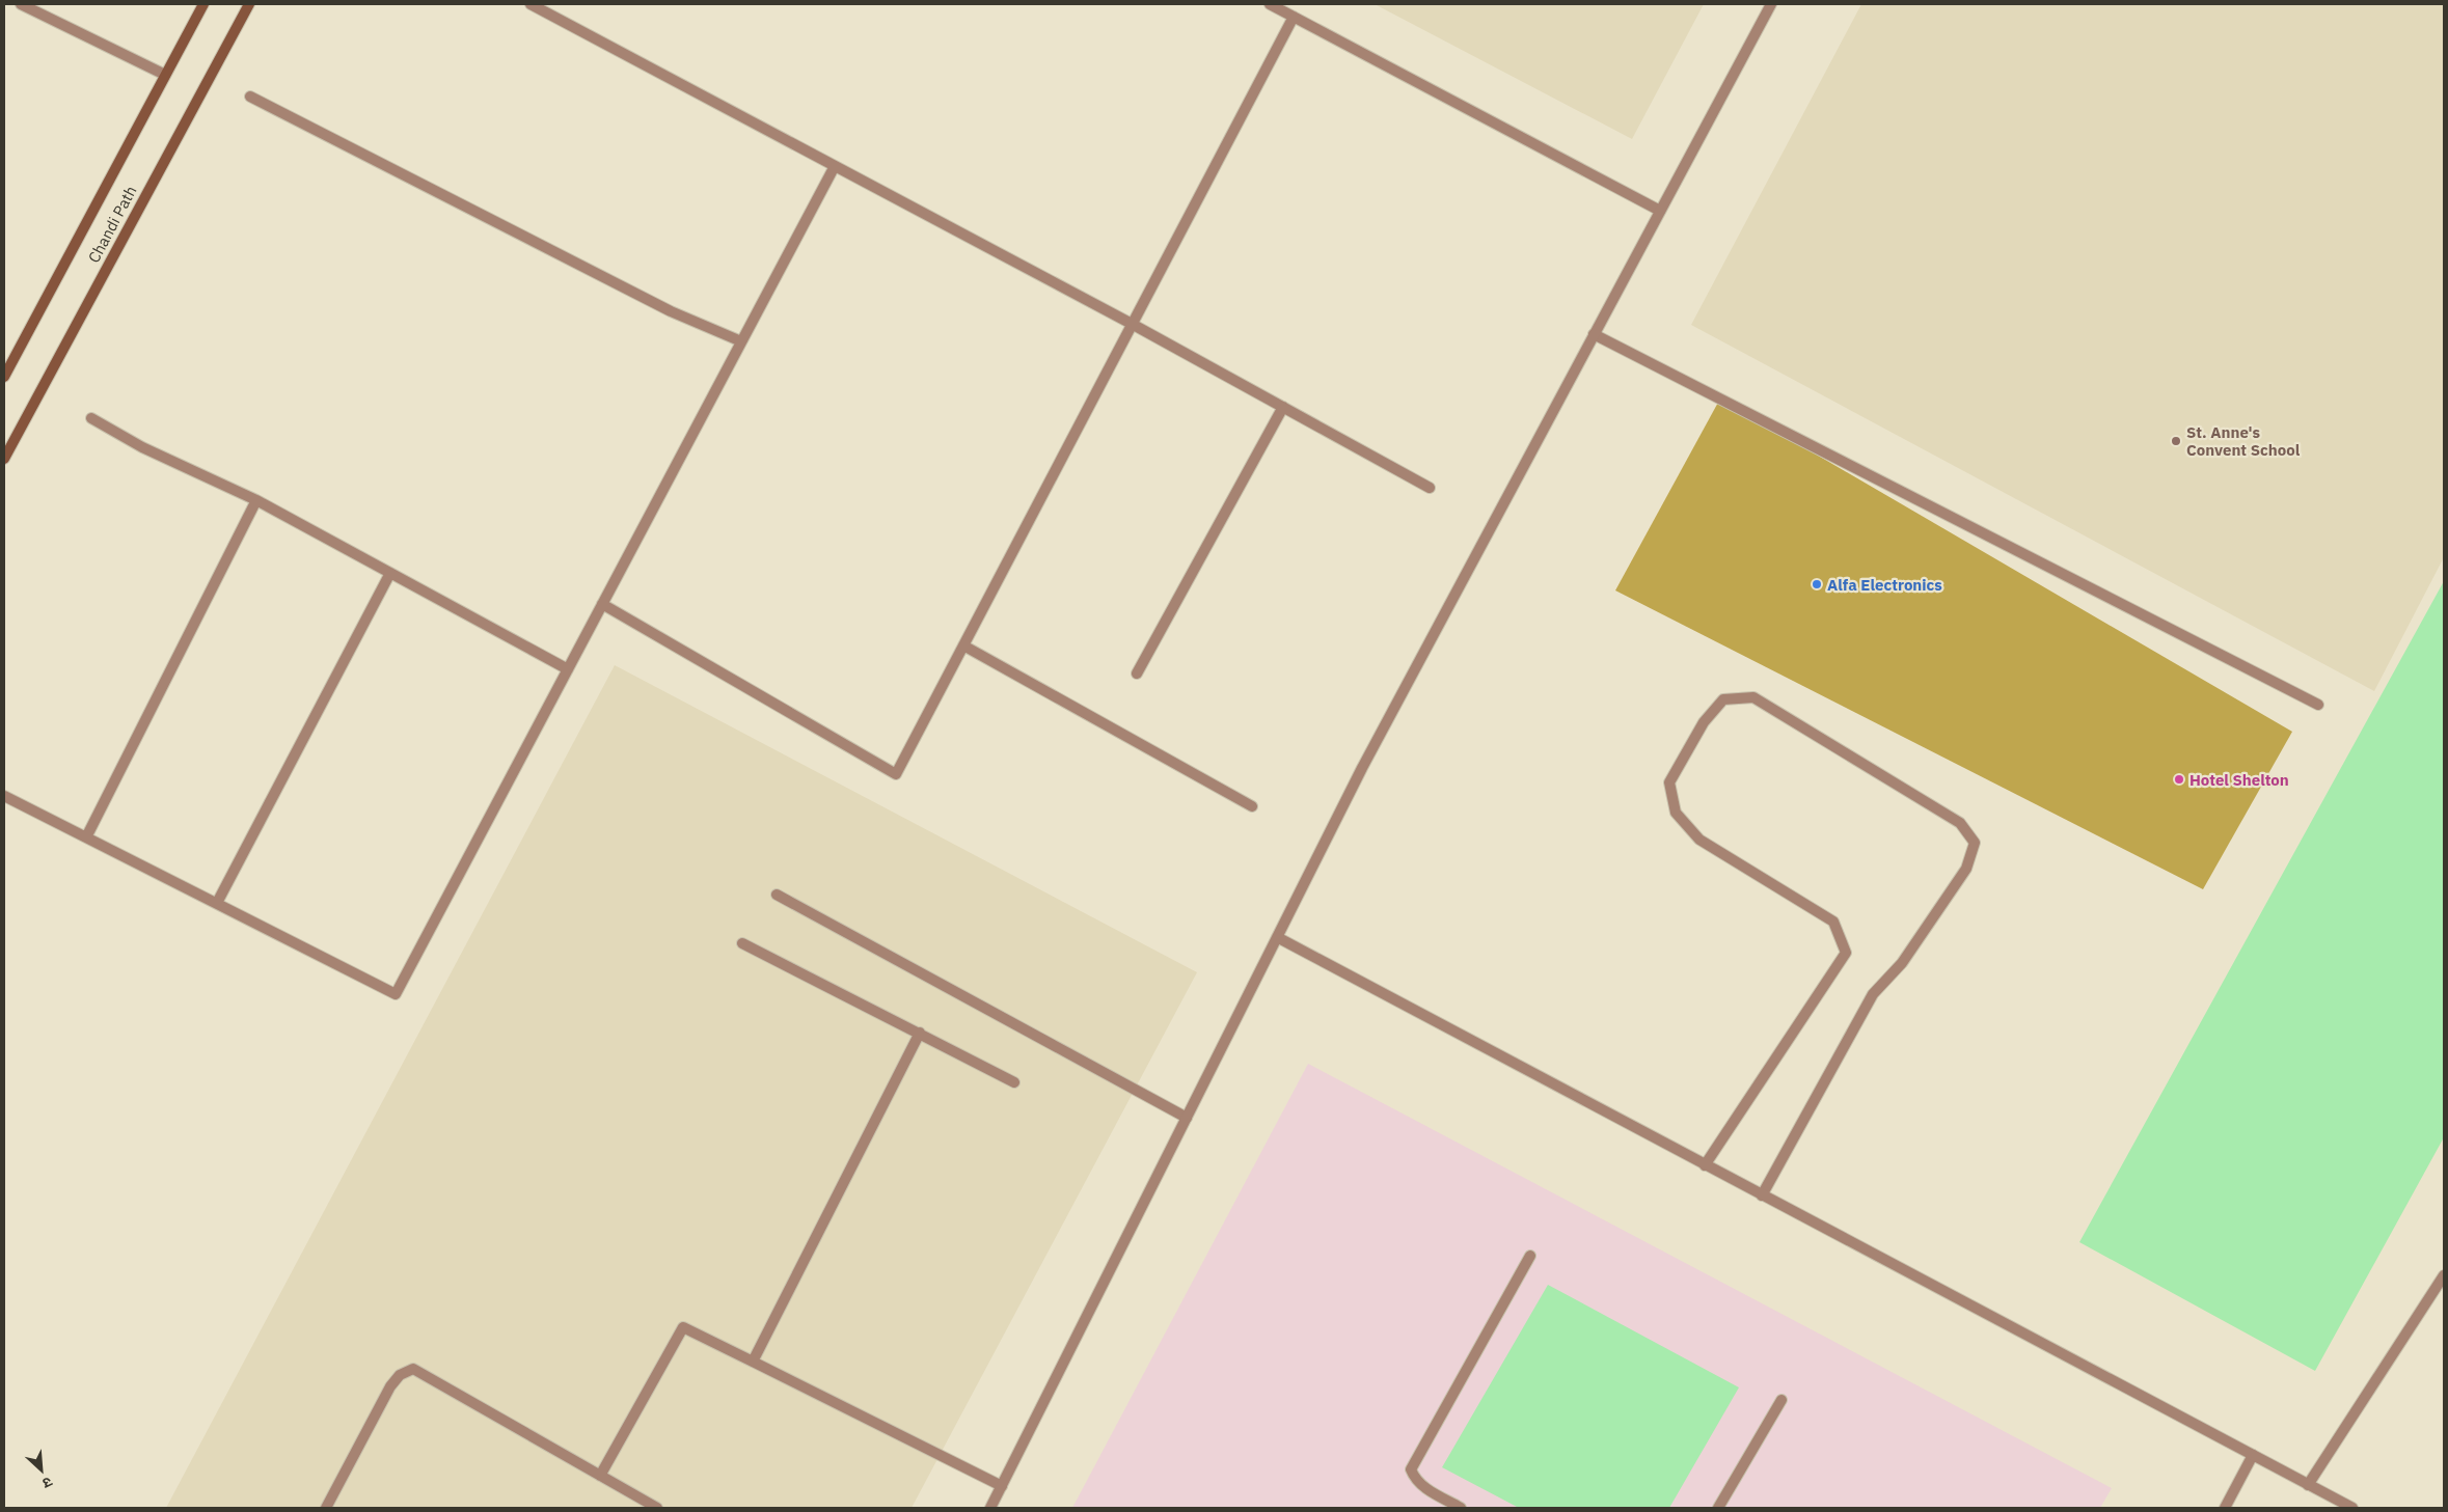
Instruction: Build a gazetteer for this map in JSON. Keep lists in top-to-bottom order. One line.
{"streets":{"main road":["Chandi Path"]},"places":["St. Anne's Convent School","Alfa Electronics","Hotel Shelton"],"north":"bottom right"}
